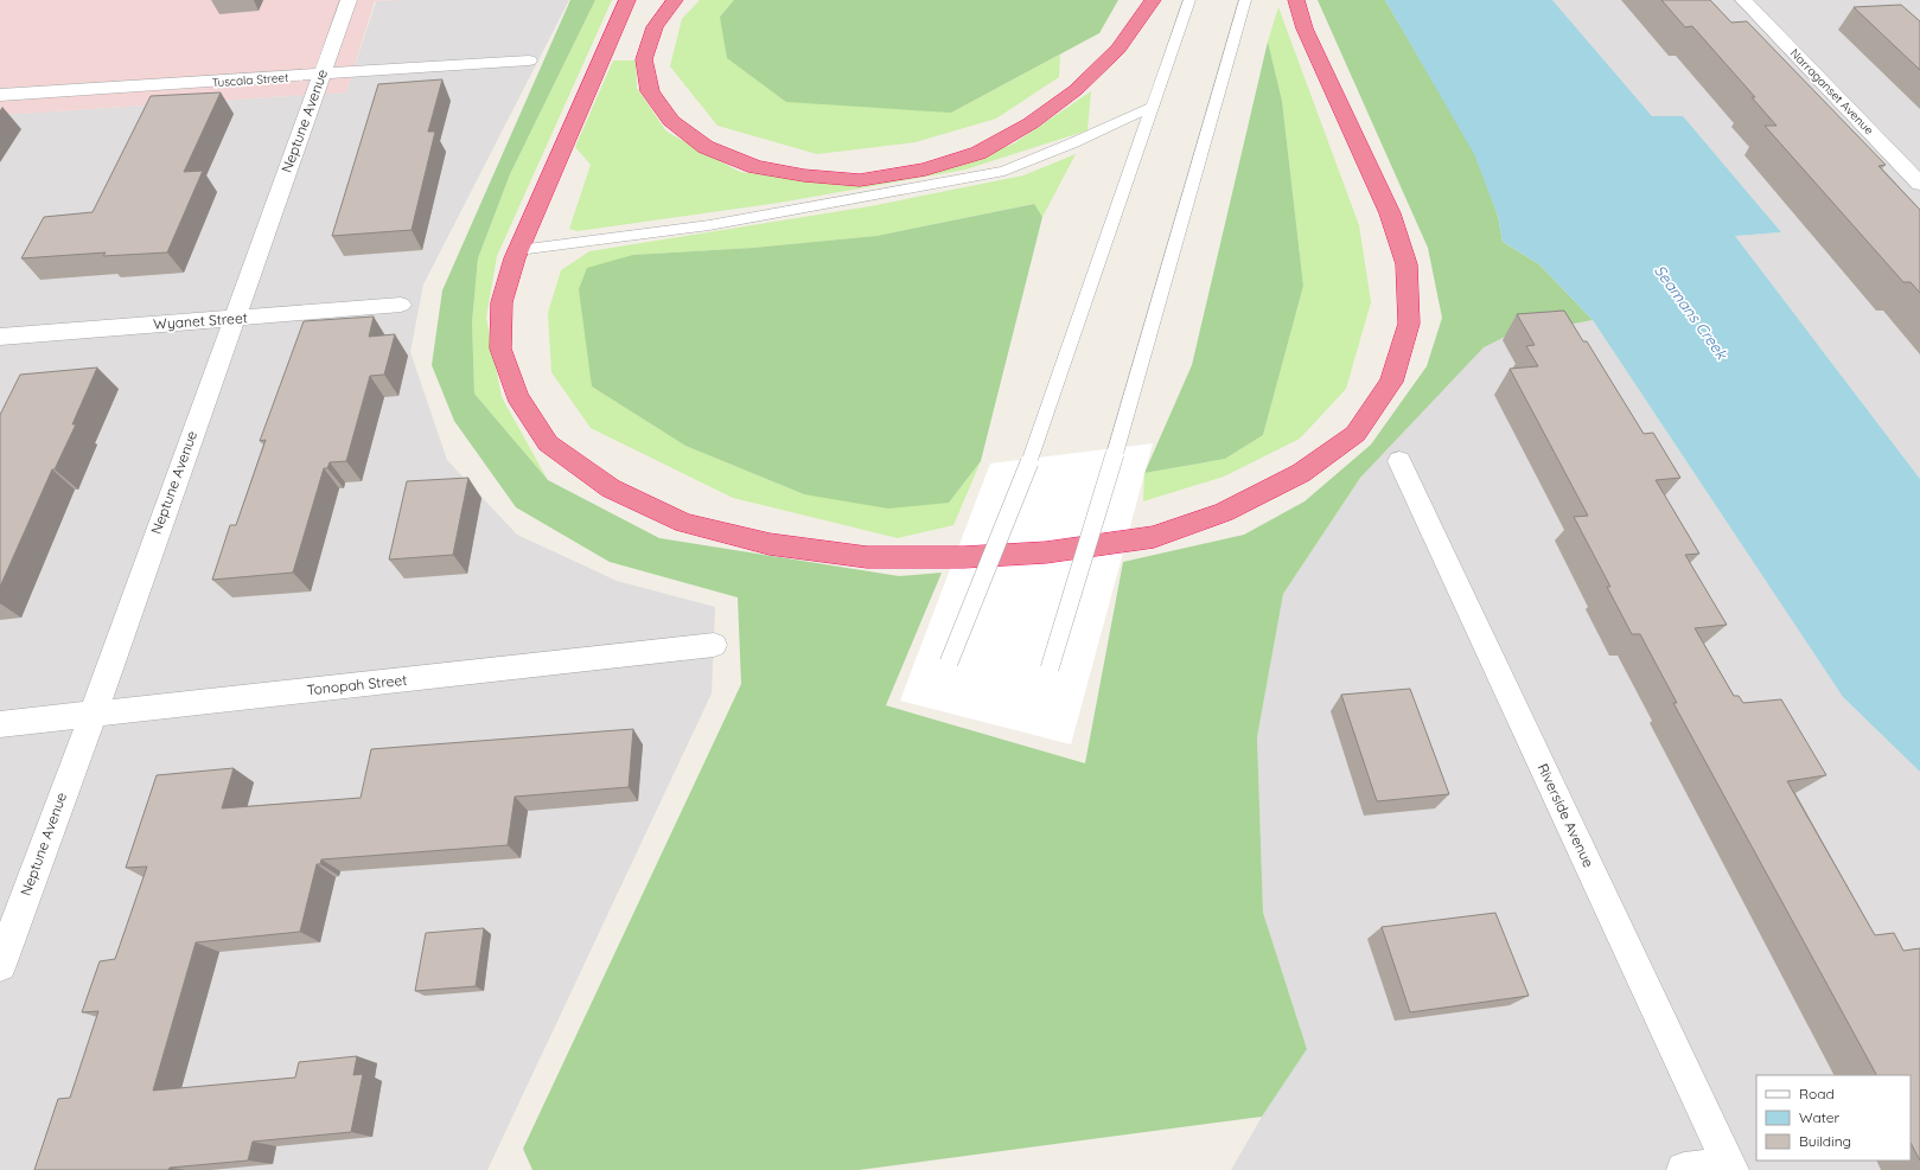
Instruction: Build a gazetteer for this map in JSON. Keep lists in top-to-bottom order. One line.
{"streets":{"street":["Tuscala Street","Narraganset Avenue","Neptune Avenue","Wyanet Street","Tonopah Street","Riverside Avenue"]},"crossings":[["Tuscala Street","Neptune Avenue"],["Neptune Avenue","Wyanet Street"],["Neptune Avenue","Tonopah Street"]],"water":["Seamans Creek"],"legend":["Road","Water","Building"]}
